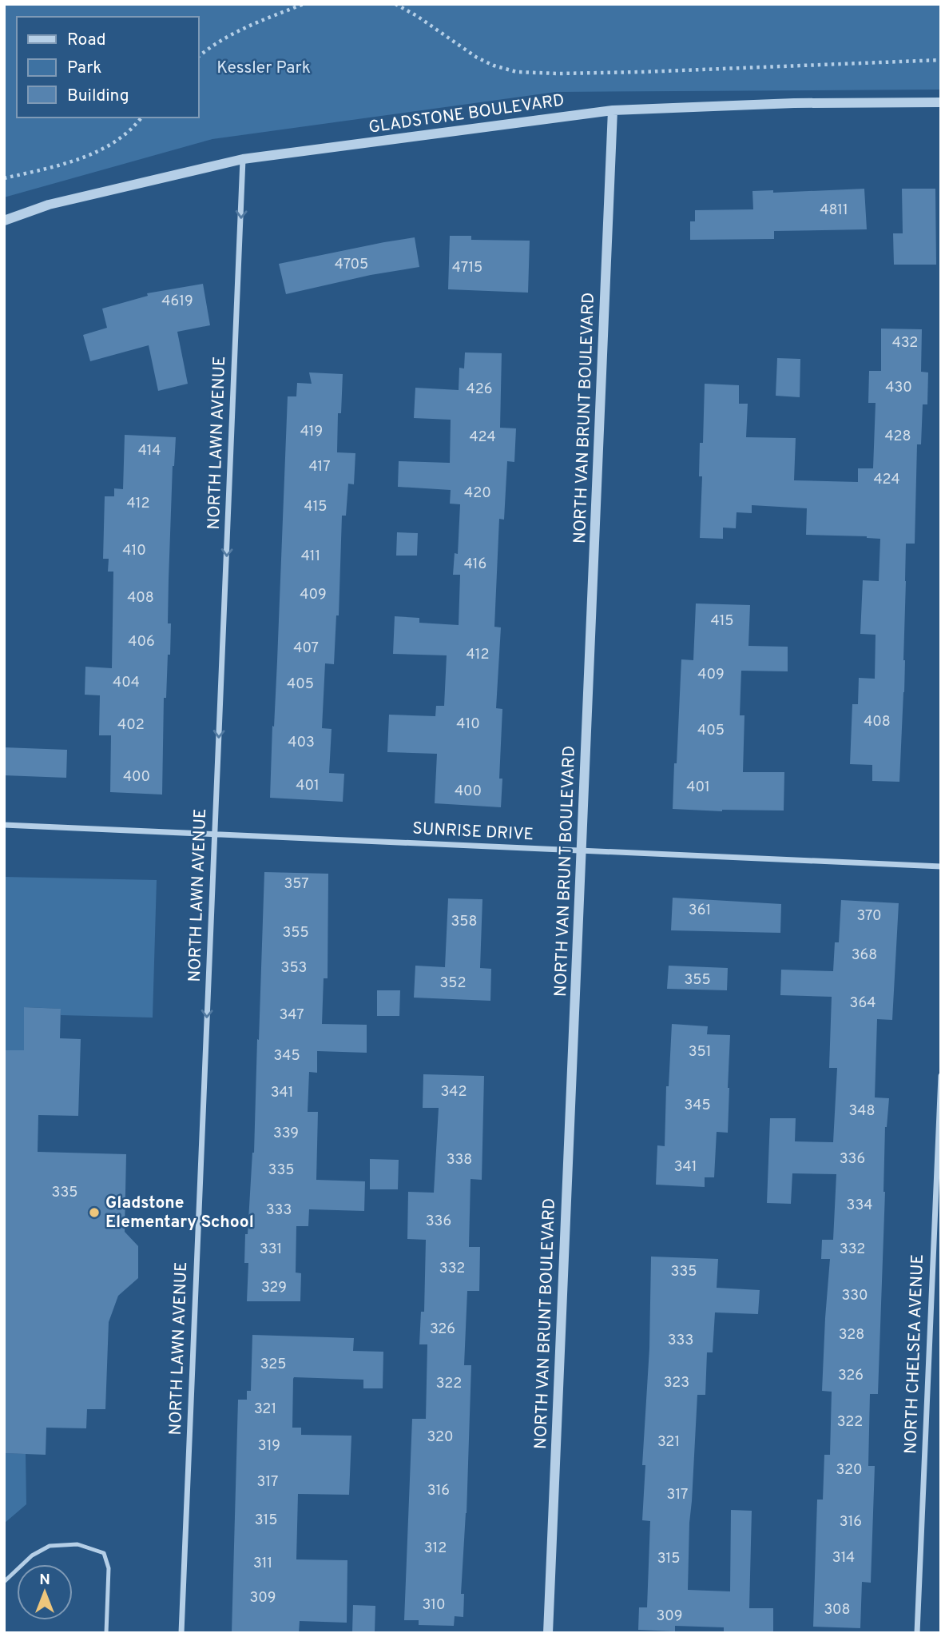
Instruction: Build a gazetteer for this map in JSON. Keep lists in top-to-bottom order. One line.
{"streets":{"street":["GLADSTONE BOULEVARD","NORTH VAN BRUNT BOULEVARD","NORTH LAWN AVENUE","SUNRISE DRIVE","NORTH CHELSEA AVENUE"]},"crossings":[["GLADSTONE BOULEVARD","NORTH VAN BRUNT BOULEVARD"],["GLADSTONE BOULEVARD","NORTH LAWN AVENUE"],["NORTH VAN BRUNT BOULEVARD","SUNRISE DRIVE"],["NORTH LAWN AVENUE","SUNRISE DRIVE"]],"one_way":["NORTH LAWN AVENUE"],"parks":["Kessler Park"],"places":["Gladstone Elementary School"],"house_numbers":["4811","4705","4715","4619","432","430","426","419","428","424","414","417","424","420","412","415","410","411","416","409","408","415","406","407","412","409","404","405","408","410","402","405","403","400","401","401","400","357","361","370","358","355","368","353","355","352","364","347","351","345","342","341","345","348","339","336","338","341","335","335","334","333","336","331","332","332","335","329","330","326","328","333","325","326","323","322","321","322","320","321","319","320","317","316","317","315","316","312","314","315","311","309","310","308","309"],"legend":["Road","Park","Building"],"north":"top"}
